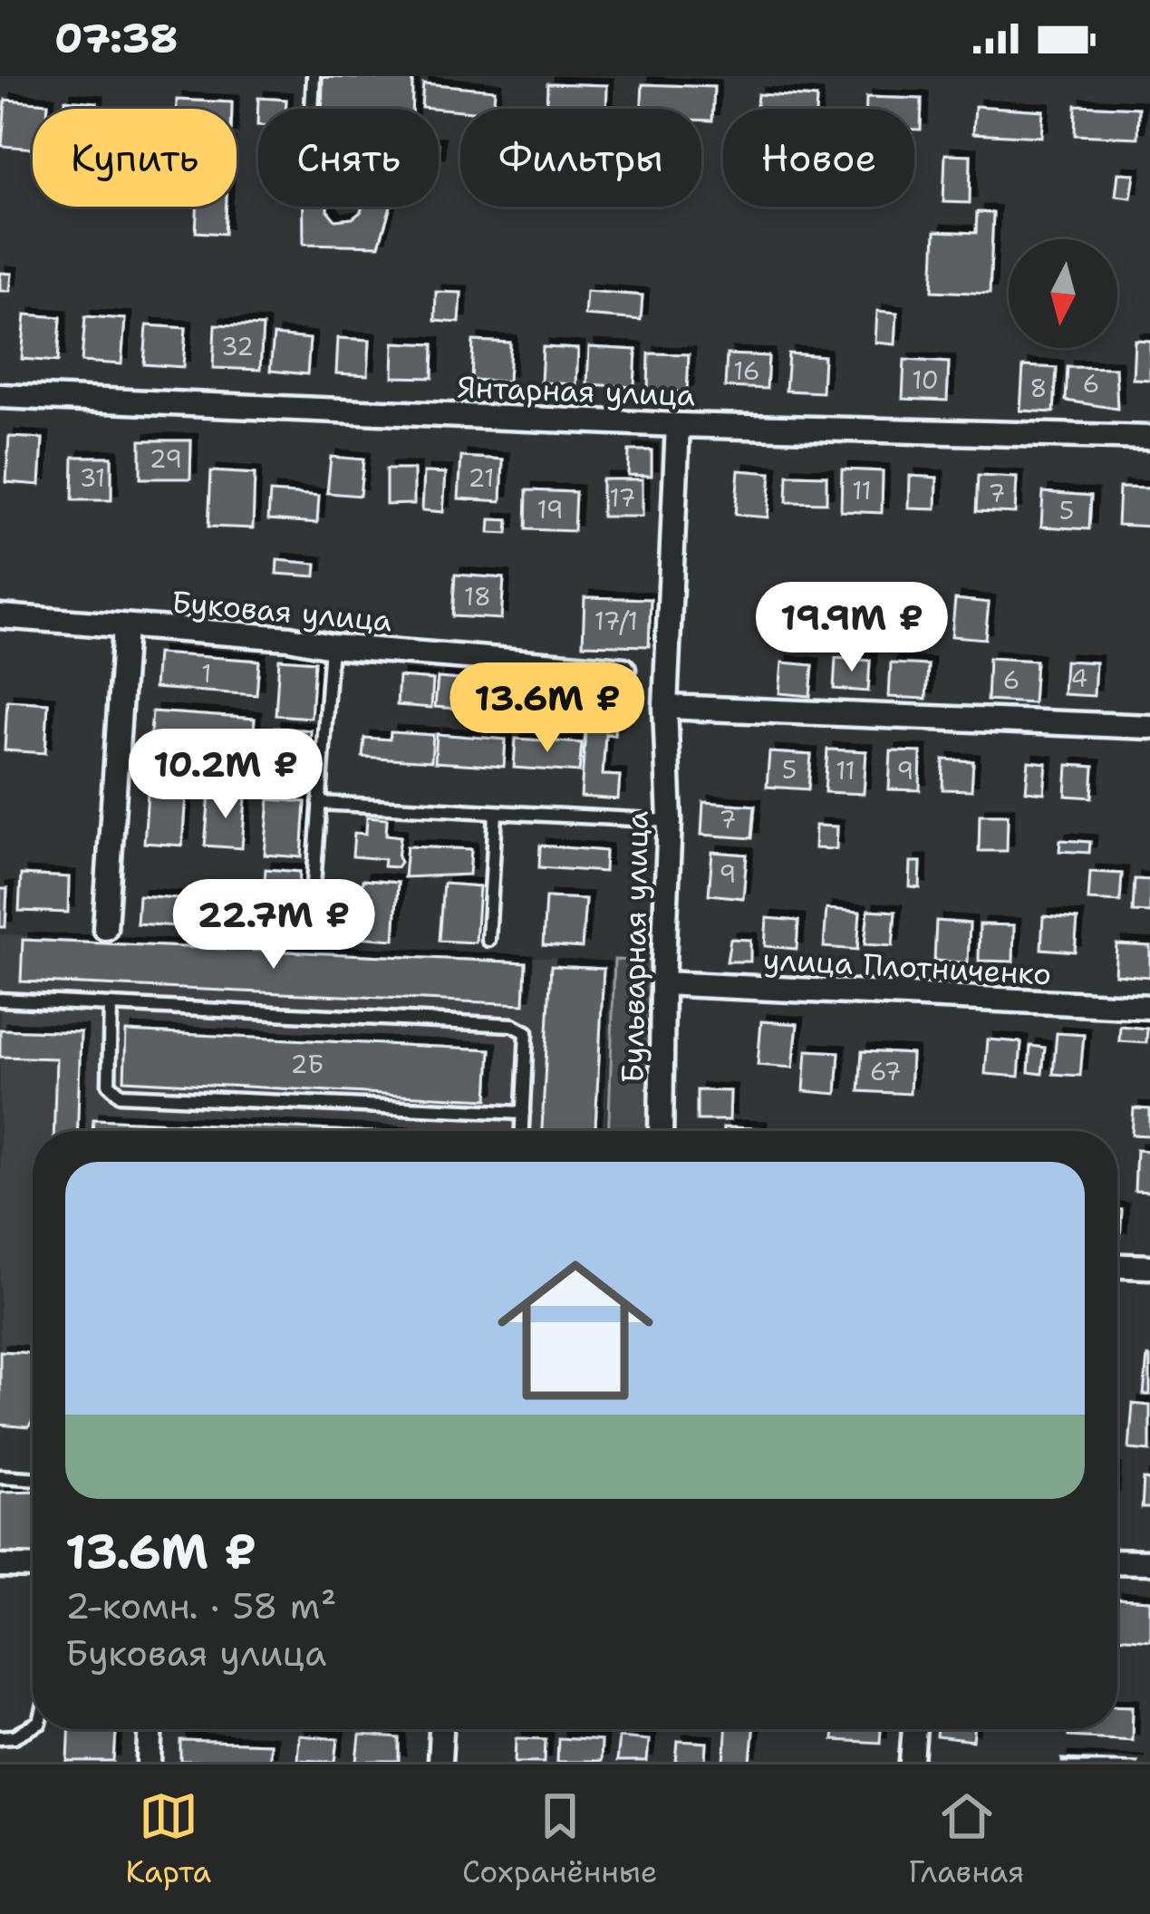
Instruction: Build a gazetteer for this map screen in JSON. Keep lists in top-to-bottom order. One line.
{"streets":{"street":["Янтарная улица","Буковая улица","Бульварная улица","улица Плотниченко"]},"crossings":[["Янтарная улица","Бульварная улица"],["Бульварная улица","улица Плотниченко"]],"house_numbers":["32","16","10","6","8","29","31","21","11","7","17","19","5","18","17/1","1","4","6","5","11","9","7","9","2Б","67"],"north":"bottom","page":{"status":"07:38","chip":["Купить","Снять","Фильтры","Новое"],"price":["19.9M ₽","13.6M ₽","10.2M ₽","22.7M ₽"],"list":[{"name":"13.6M ₽","note":"2-комн. · 58 m² · Буковая улица"}],"tabs":["Карта","Сохранённые","Главная"]}}
